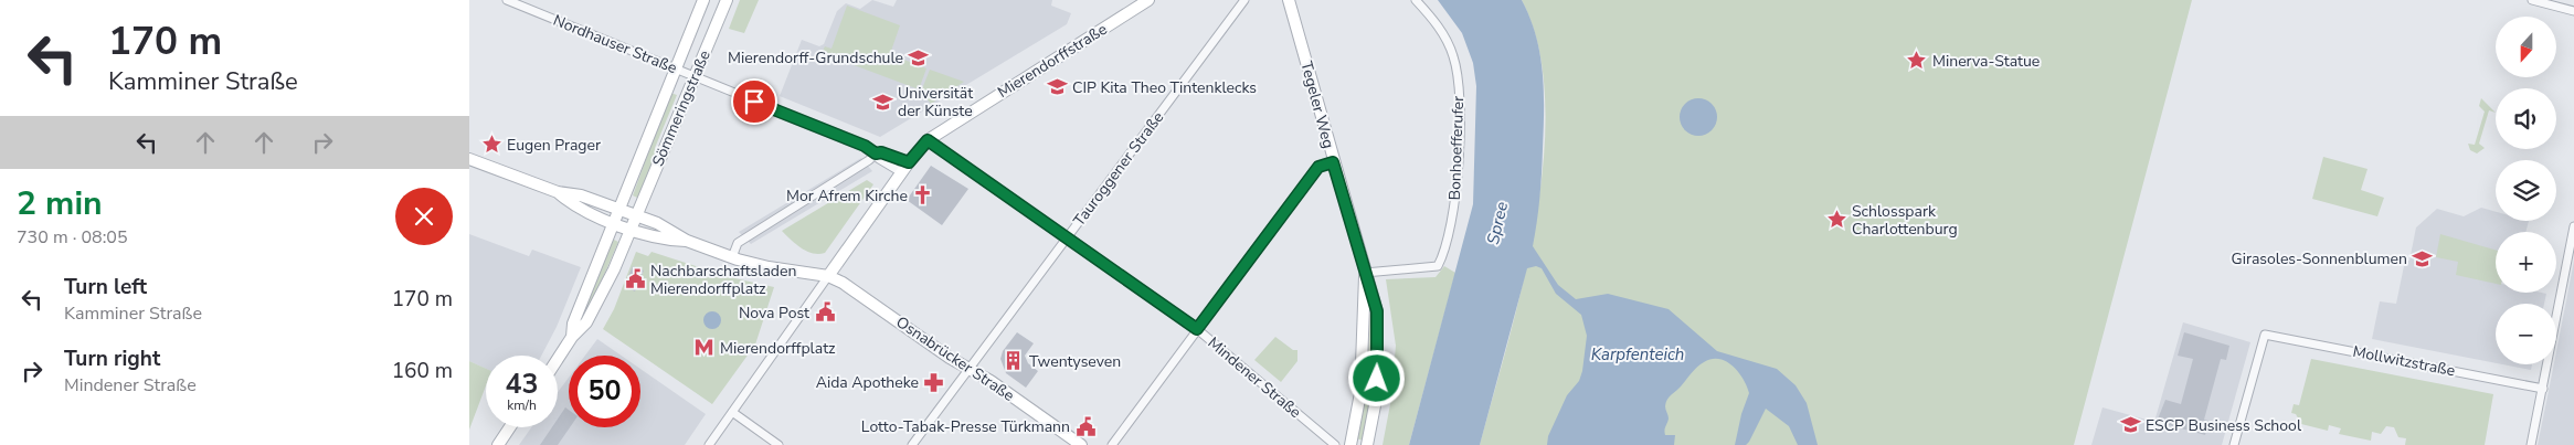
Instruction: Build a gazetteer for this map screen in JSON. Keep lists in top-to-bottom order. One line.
{"streets":{"street":["Nordhauser Straße","Mierendorffstraße","Tegeler Weg","Sömmeringstraße","Bonhoefferufer","Tauroggener Straße","Osnabrücker Straße","Mollwitzstraße","Mindener Straße"]},"crossings":[["Nordhauser Straße","Sömmeringstraße"],["Mierendorffstraße","Mindener Straße"],["Tegeler Weg","Bonhoefferufer"],["Tauroggener Straße","Osnabrücker Straße"],["Tauroggener Straße","Mindener Straße"]],"water":["Spree","Karpfenteich"],"places":{"school or university":["Mierendorff-Grundschule","CIP Kita Theo Tintenklecks","Universität der Künste","Girasoles-Sonnenblumen","ESCP Business School"],"place":["Minerva-Statue","Eugen Prager","Schlosspark Charlottenburg"],"church":["Mor Afrem Kirche"],"public building":["Nachbarschaftsladen Mierendorffplatz","Nova Post","Lotto-Tabak-Presse Türkmann"],"metro station":["Mierendorffplatz"],"building":["Twentyseven"],"pharmacy":["Aida Apotheke"]},"north":"bottom","page":{"turn":["170 m","Kamminer Straße"],"map_buttons":["+","−"],"heading":["2 min","730 m · 08:05"],"list":[{"name":"Turn left","note":"Kamminer Straße","value":"170 m"},{"name":"Turn right","note":"Mindener Straße","value":"160 m"}],"speed":"43 km/h","limit":"50"}}
